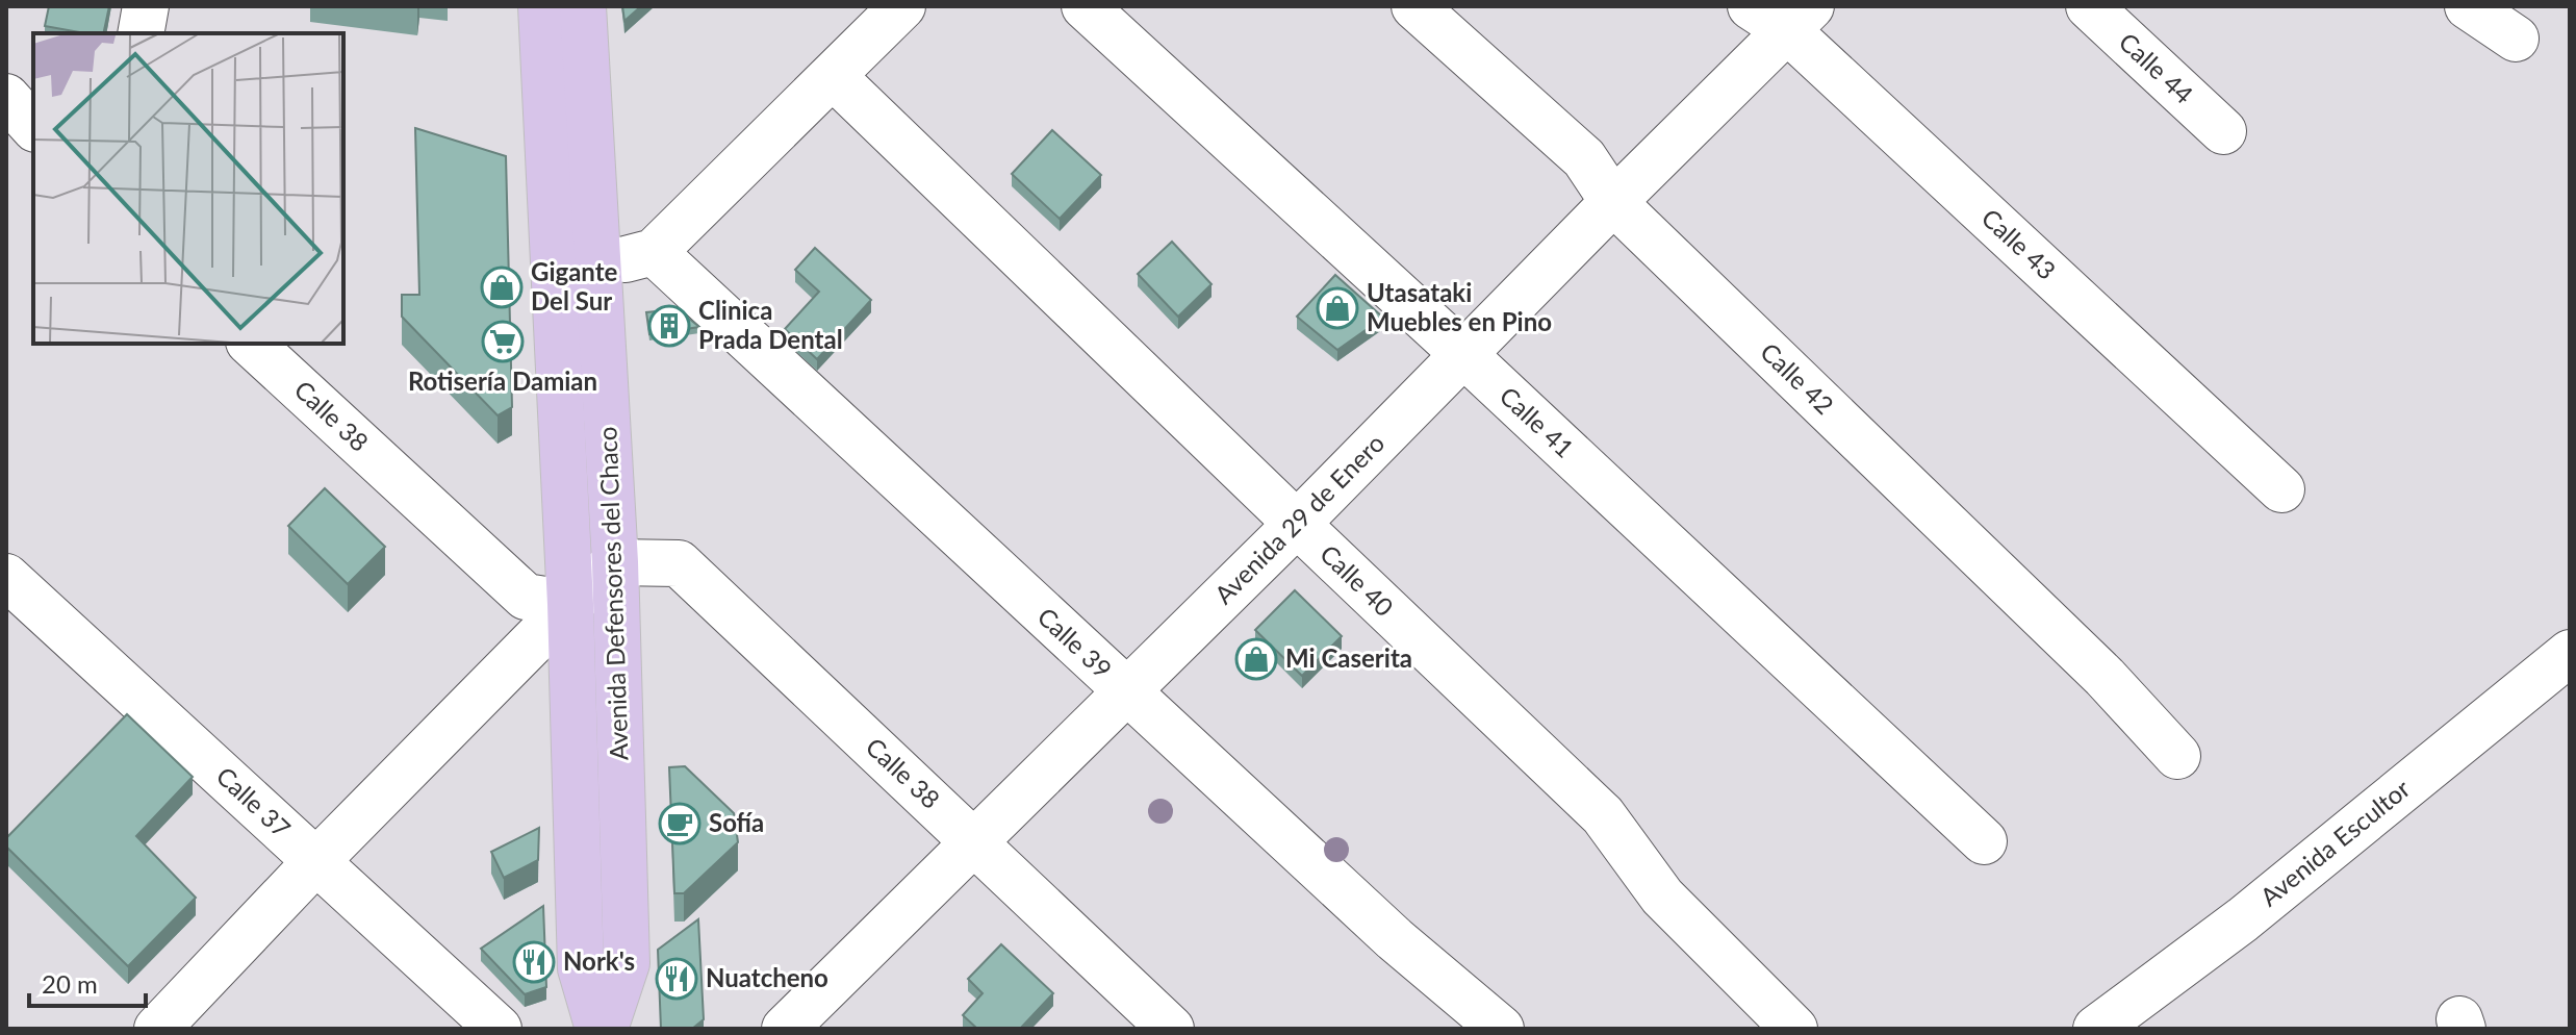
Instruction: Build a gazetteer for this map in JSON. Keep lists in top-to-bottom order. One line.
{"streets":{"main road":["Avenida Defensores del Chaco"],"street":["Calle 44","Calle 43","Calle 42","Calle 38","Calle 41","Avenida 29 de Enero","Calle 40","Calle 39","Calle 37","Avenida Escultor"]},"crossings":[["Calle 43","Avenida 29 de Enero"],["Calle 42","Avenida 29 de Enero"],["Calle 38","Avenida 29 de Enero"],["Calle 38","Avenida Defensores del Chaco"],["Calle 41","Avenida 29 de Enero"],["Avenida 29 de Enero","Calle 40"],["Avenida 29 de Enero","Calle 39"]],"places":{"shop":["Gigante Del Sur","Utasataki Muebles en Pino","Mi Caserita"],"building":["Clinica Prada Dental"],"supermarket":["Rotisería Damian"],"cafe":["Sofía"],"restaurant":["Nork's","Nuatcheno"]},"scale_bar":"20 m"}
